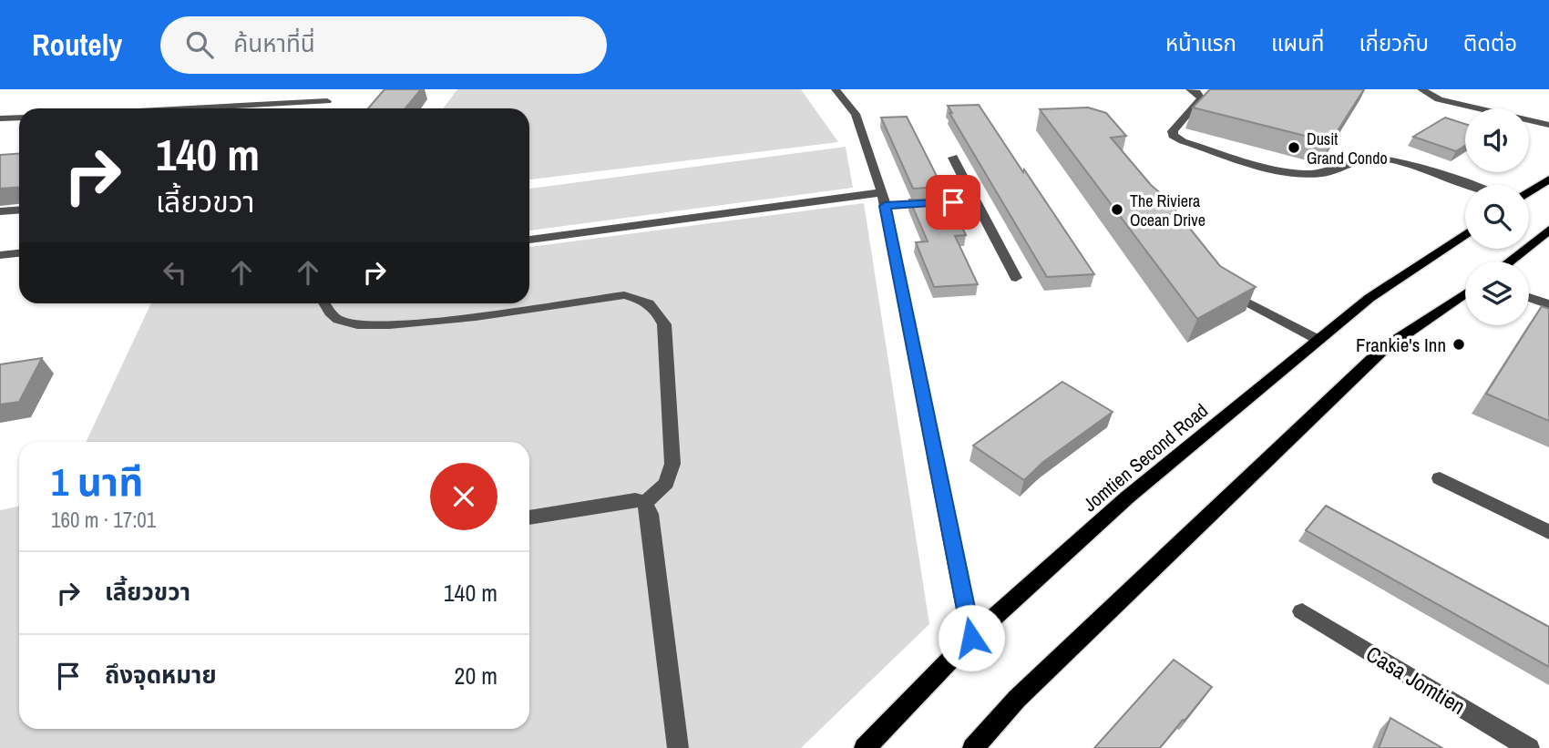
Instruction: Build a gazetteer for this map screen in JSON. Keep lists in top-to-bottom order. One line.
{"streets":{"main road":["Jomtien Second Road"],"street":["Casa Jomtien"]},"places":["Dusit Grand Condo","The Riviera Ocean Drive","Frankie's Inn"],"page":{"header":"Routely","search":"ค้นหาที่นี่","nav":["หน้าแรก","แผนที่","เกี่ยวกับ","ติดต่อ"],"turn":["140 m","เลี้ยวขวา"],"heading":["1 นาที","160 m · 17:01"],"list":[{"name":"เลี้ยวขวา","value":"140 m"},{"name":"ถึงจุดหมาย","value":"20 m"}]}}
